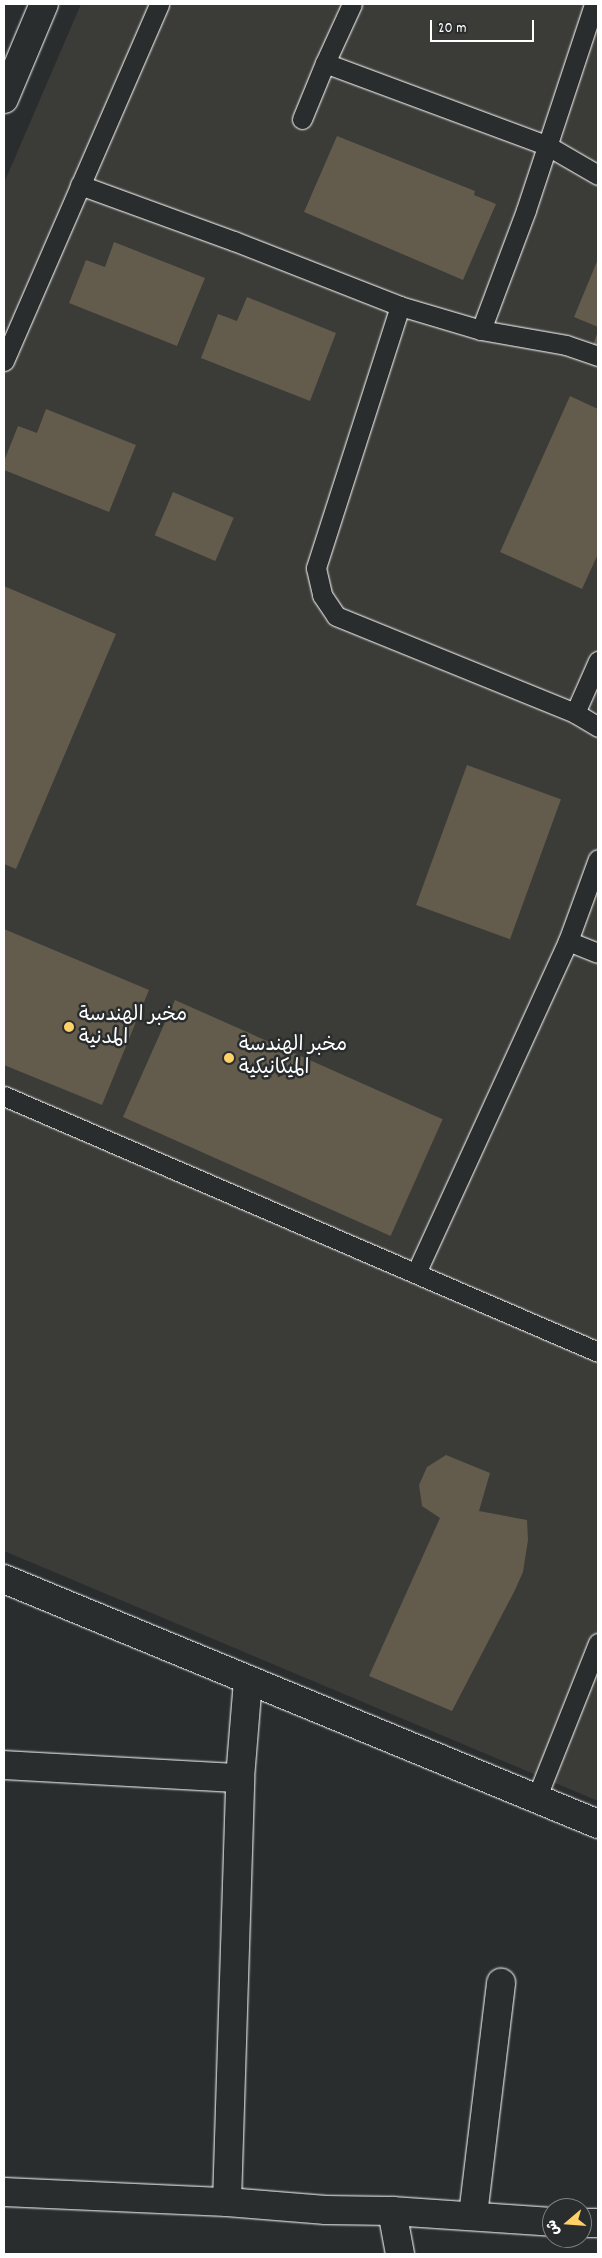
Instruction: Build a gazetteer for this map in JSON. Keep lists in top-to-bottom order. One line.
{"places":["مخبر الهندسة المدنية","مخبر الهندسة الميكانيكية"],"scale_bar":"20 m","north":"left"}
